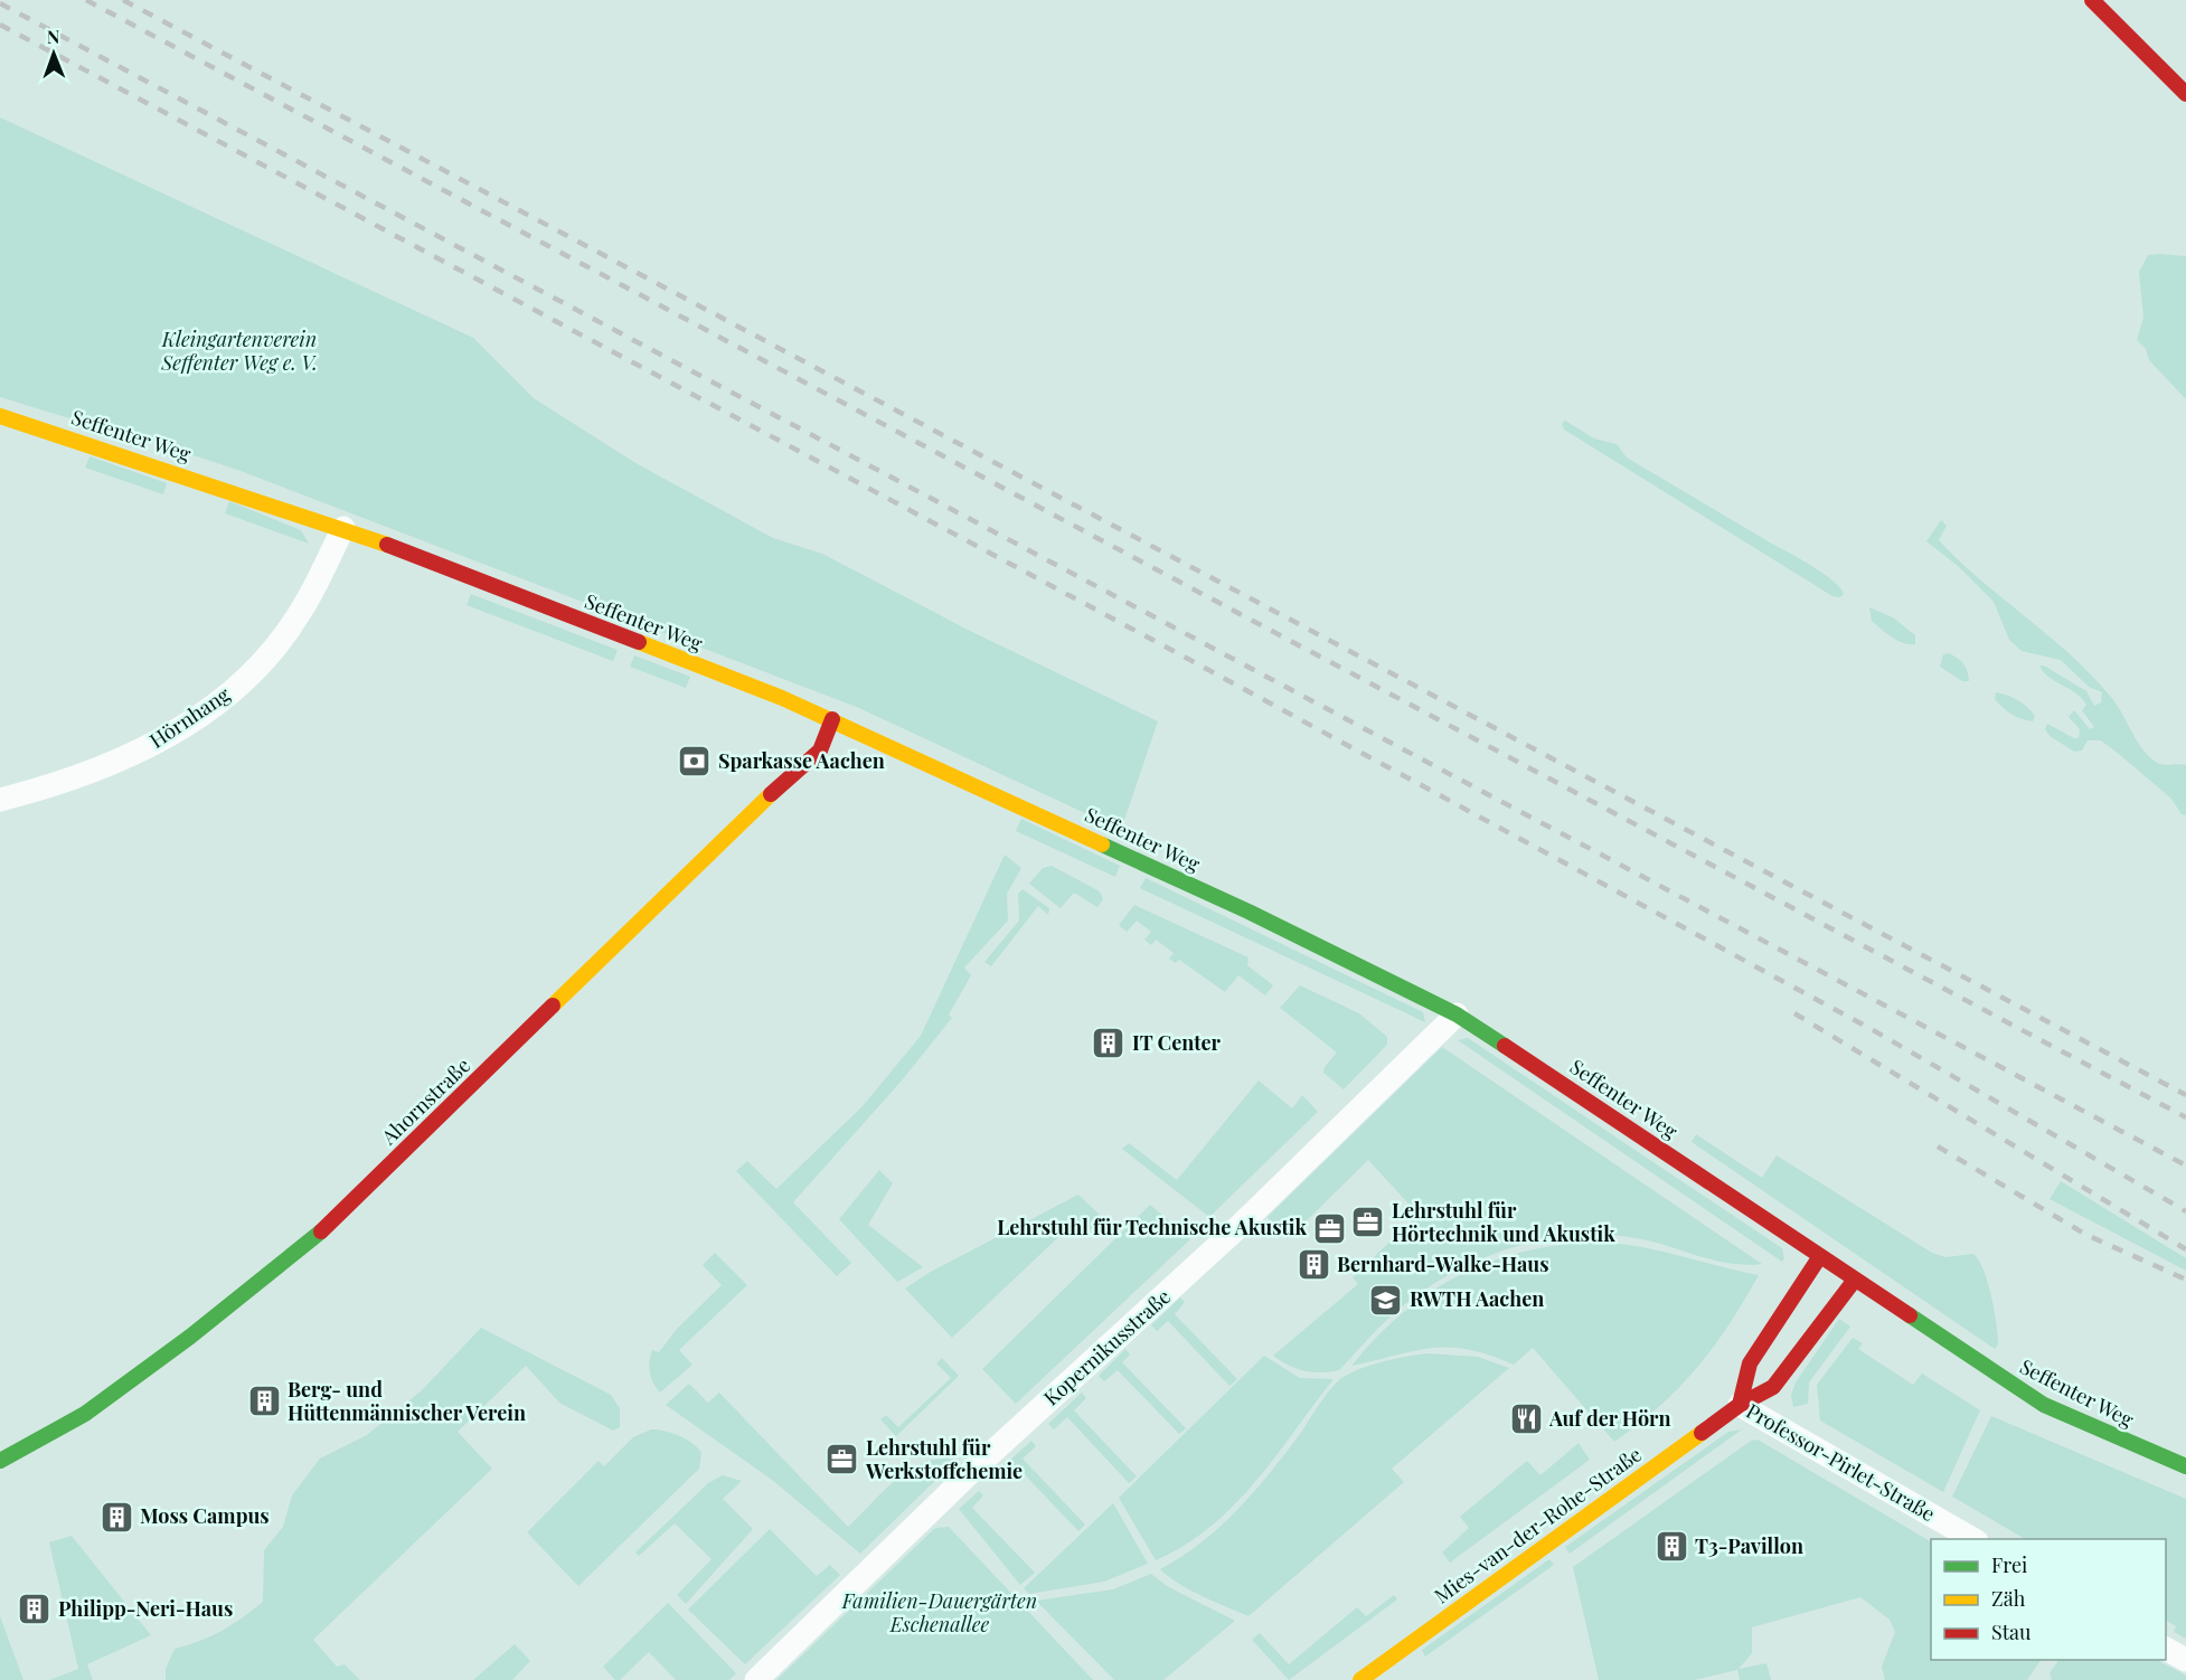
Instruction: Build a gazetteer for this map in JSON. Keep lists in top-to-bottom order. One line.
{"streets":{"street":["Seffenter Weg","Hörnhang","Ahornstraße","Kopernikusstraße","Professor-Pirlet-Straße","Mies-van-der-Rohe-Straße"]},"crossings":[["Seffenter Weg","Hörnhang"],["Seffenter Weg","Ahornstraße"],["Seffenter Weg","Kopernikusstraße"],["Seffenter Weg","Mies-van-der-Rohe-Straße"],["Professor-Pirlet-Straße","Mies-van-der-Rohe-Straße"]],"parks":["Kleingartenverein Seffenter Weg e. V.","Familien-Dauergärten Eschenallee"],"places":{"bank":["Sparkasse Aachen"],"building":["IT Center","Bernhard-Walke-Haus","Berg- und Hüttenmännischer Verein","Moss Campus","T3-Pavillon","Philipp-Neri-Haus"],"office":["Lehrstuhl für Hörtechnik und Akustik","Lehrstuhl für Technische Akustik","Lehrstuhl für Werkstoffchemie"],"school or university":["RWTH Aachen"],"restaurant":["Auf der Hörn"]},"legend":["Frei","Zäh","Stau"],"north":"top"}
